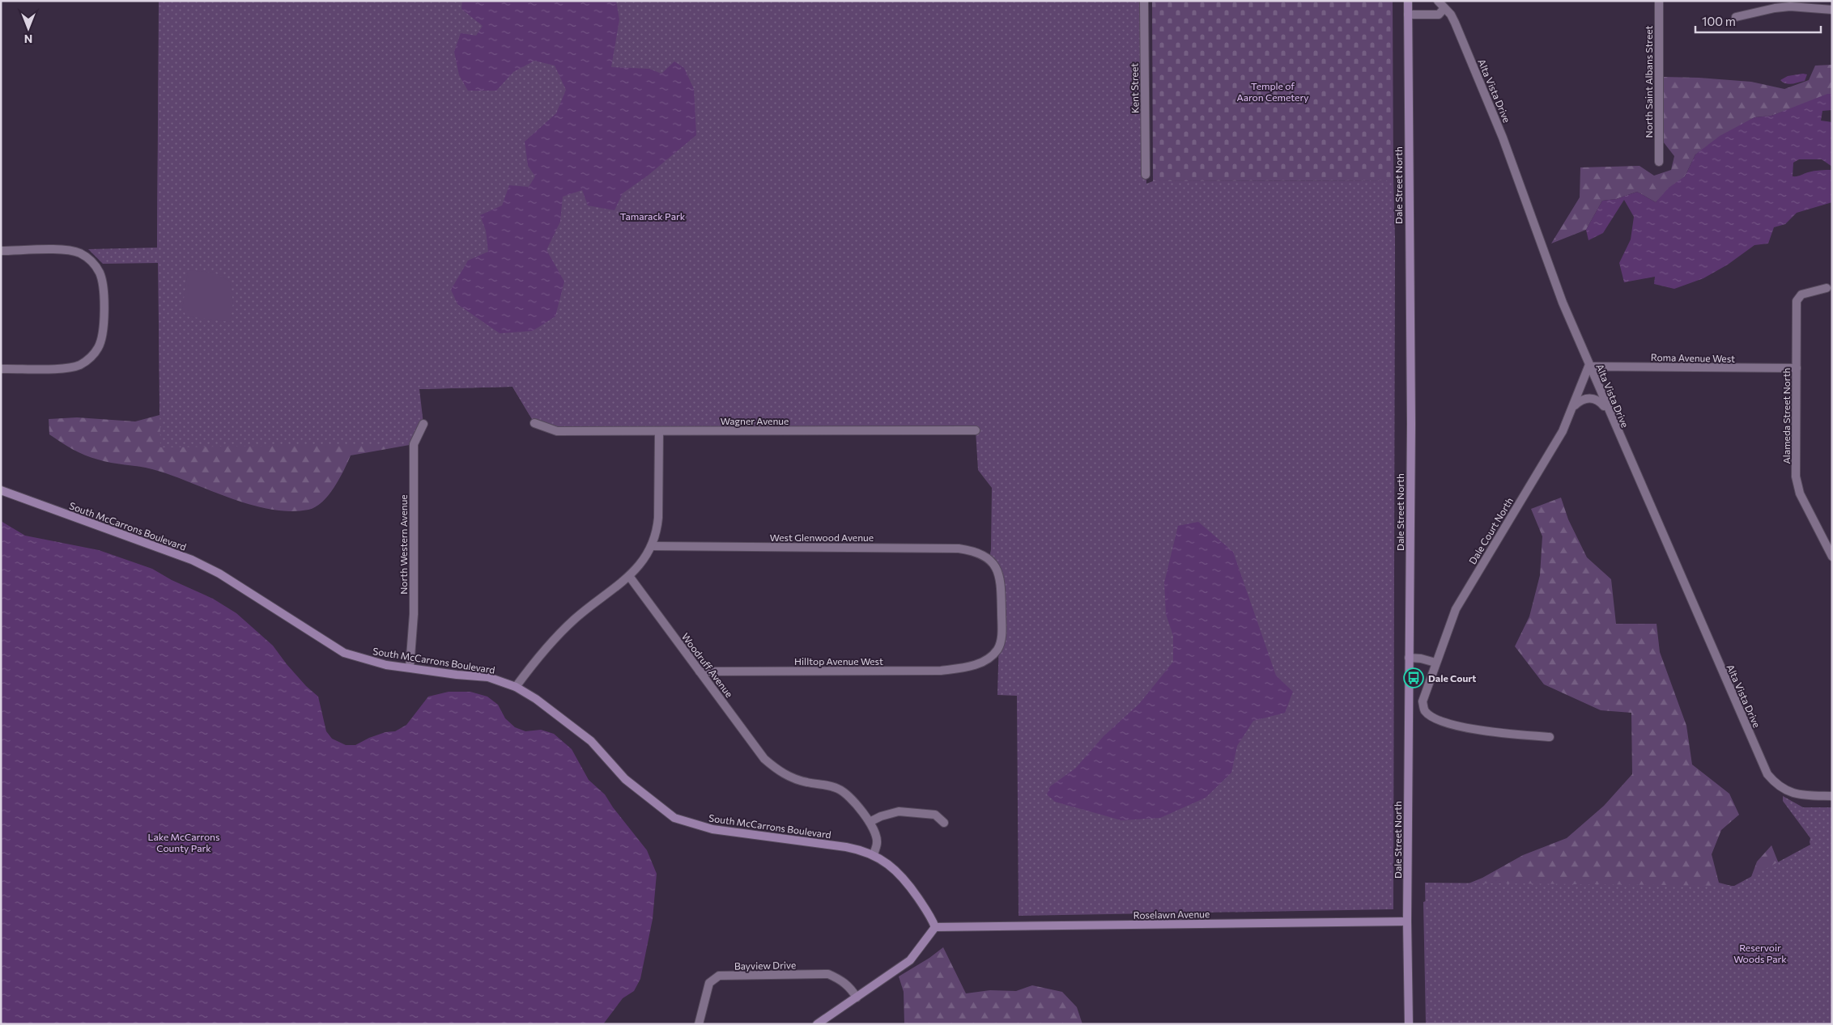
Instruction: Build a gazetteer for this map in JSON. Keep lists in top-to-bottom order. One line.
{"streets":{"street":["North Saint Albans Street","Kent Street","Alta Vista Drive","Dale Street North","Roma Avenue West","Alameda Street North","Wagner Avenue","South McCarrons Boulevard","Dale Court North","West Glenwood Avenue","North Western Avenue","Hilltop Avenue West","Woodruff Avenue","Roselawn Avenue","Bayview Drive"]},"crossings":[["Alta Vista Drive","Roma Avenue West"],["Alta Vista Drive","Dale Court North"],["Dale Street North","Roselawn Avenue"],["Roma Avenue West","Alameda Street North"],["Roma Avenue West","Dale Court North"],["South McCarrons Boulevard","North Western Avenue"],["South McCarrons Boulevard","Woodruff Avenue"],["South McCarrons Boulevard","Roselawn Avenue"],["West Glenwood Avenue","Hilltop Avenue West"],["Hilltop Avenue West","Woodruff Avenue"]],"parks":["Temple of Aaron Cemetery","Tamarack Park","Lake McCarrons County Park","Reservoir Woods Park"],"places":{"bus stop":["Dale Court"]},"scale_bar":"100 m","north":"bottom"}
